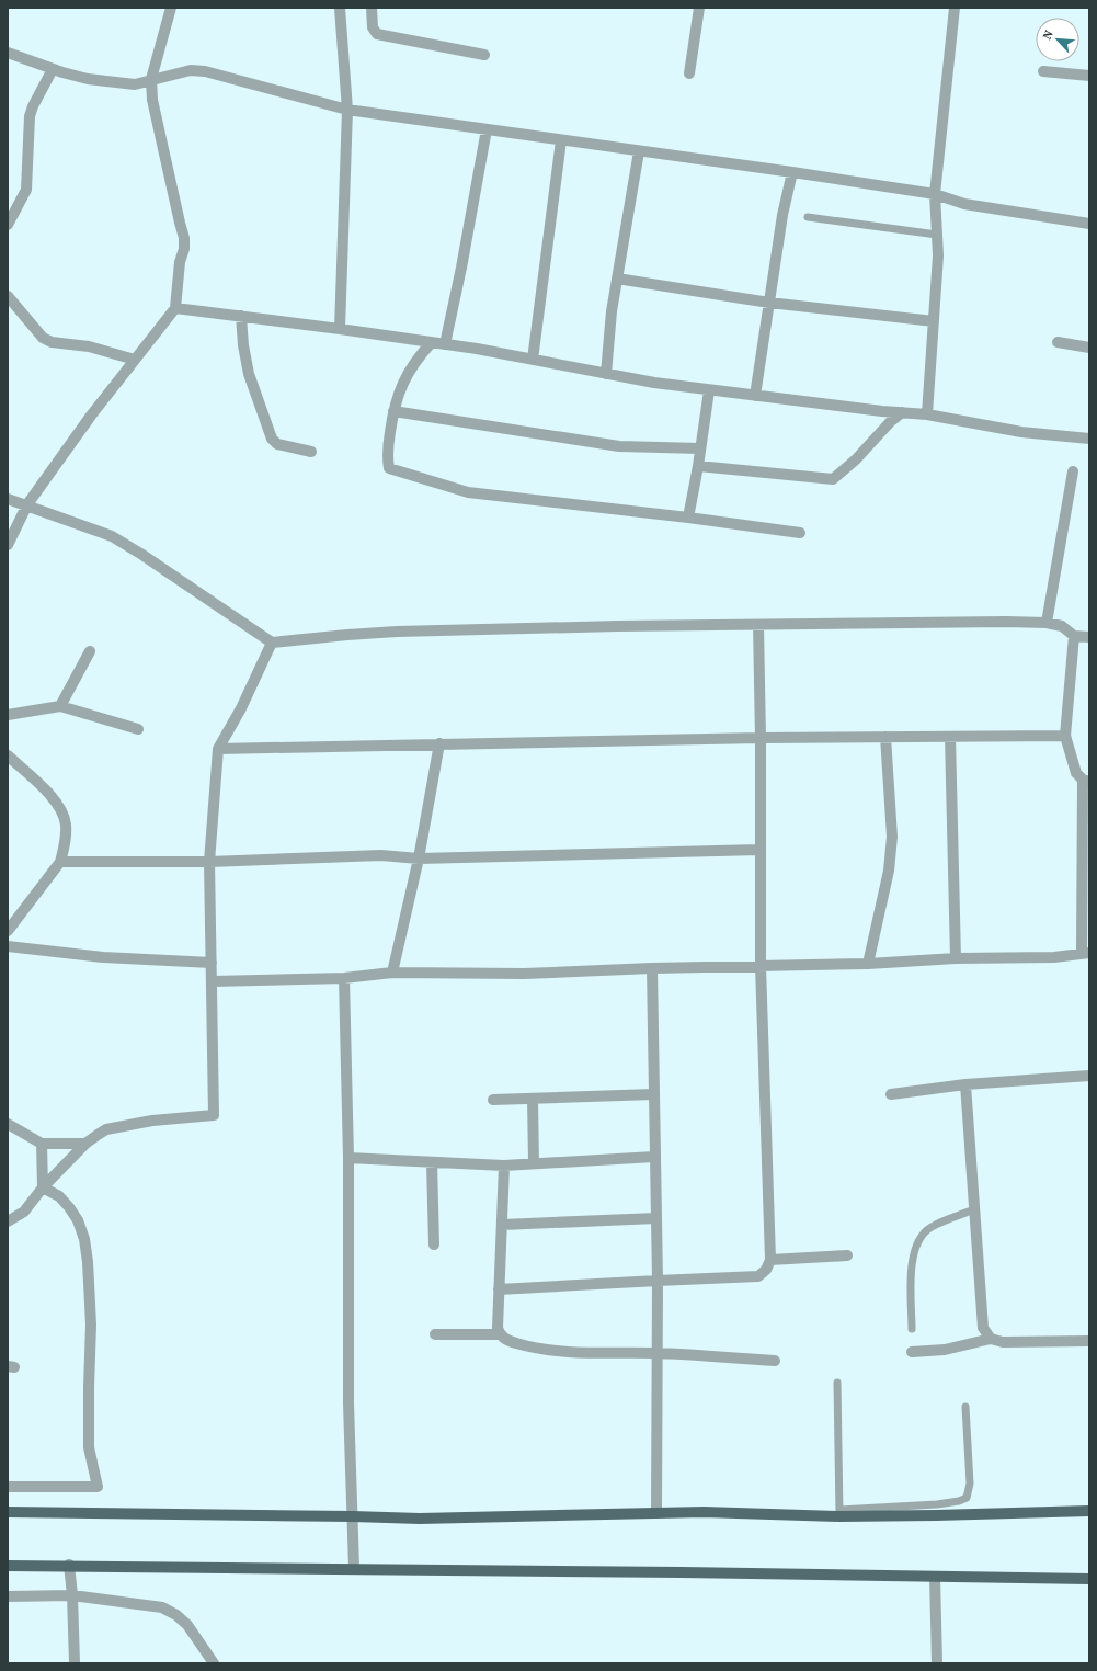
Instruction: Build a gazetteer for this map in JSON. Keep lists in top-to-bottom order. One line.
{"north":"top left"}
